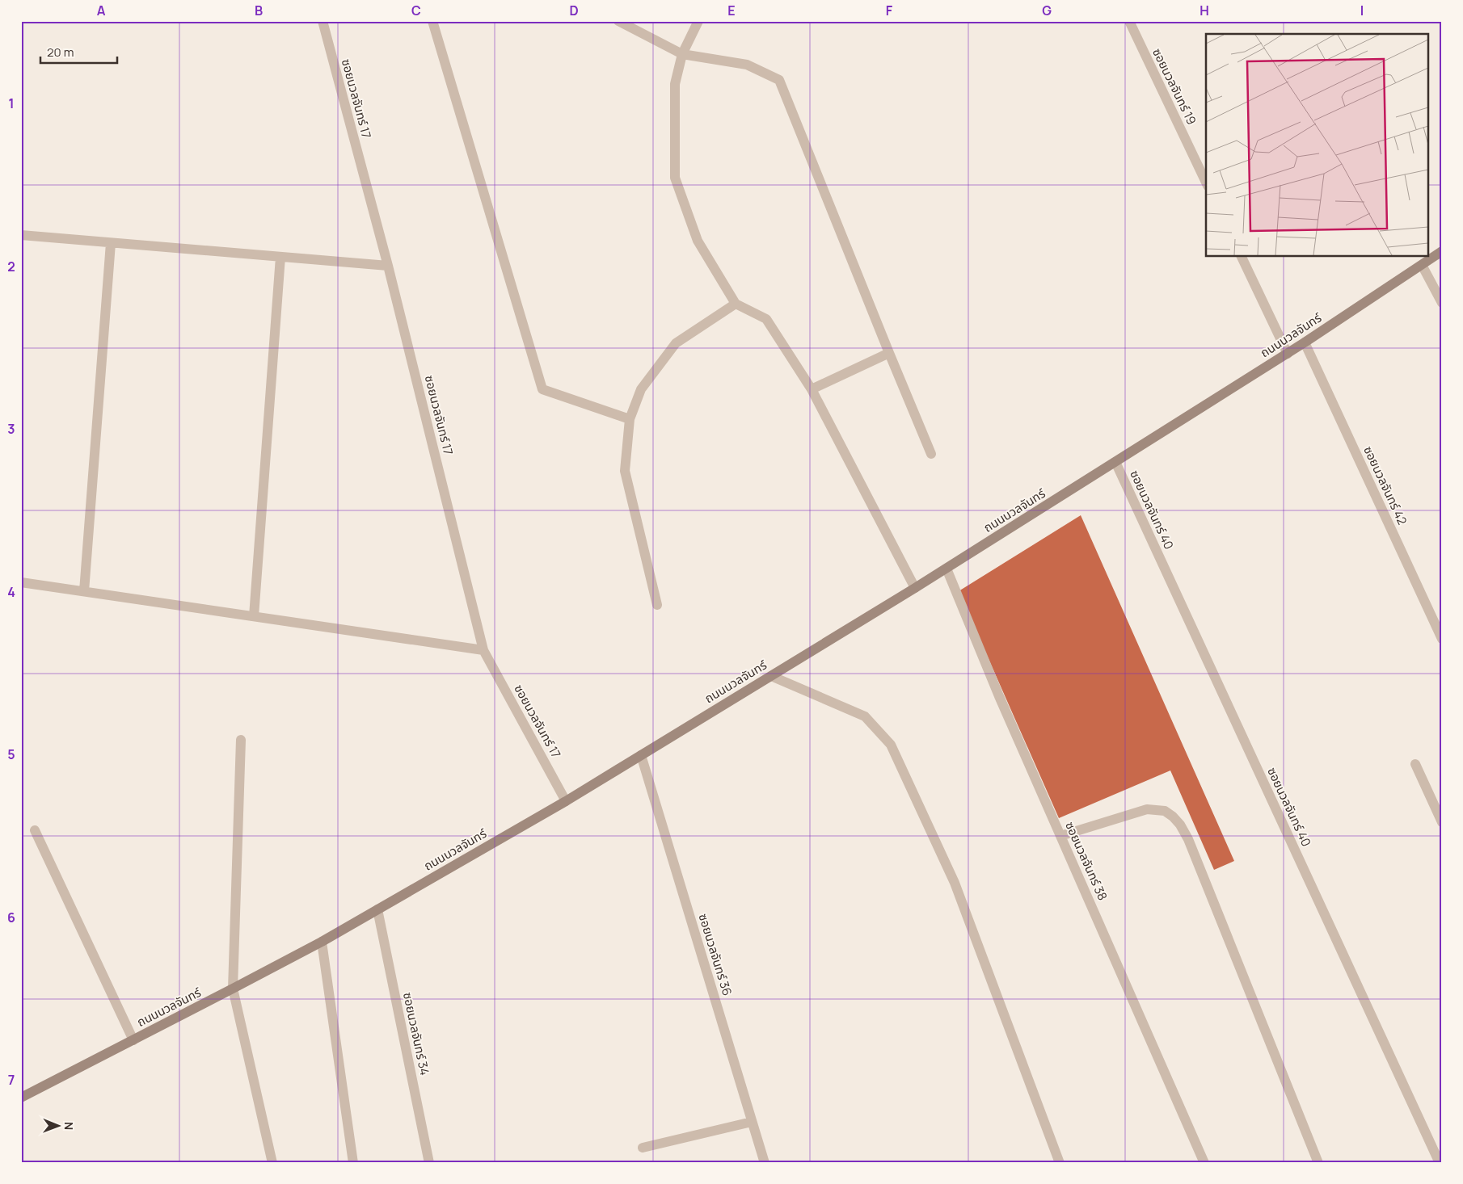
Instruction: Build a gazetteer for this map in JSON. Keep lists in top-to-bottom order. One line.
{"streets":{"main road":["ถนนนวลจันทร์"],"street":["ซอยนวลจันทร์ 19","ซอยนวลจันทร์ 17","ซอยนวลจันทร์ 42","ซอยนวลจันทร์ 40","ซอยนวลจันทร์ 38","ซอยนวลจันทร์ 36","ซอยนวลจันทร์ 34"]},"crossings":[["ซอยนวลจันทร์ 17","ถนนนวลจันทร์"],["ถนนนวลจันทร์","ซอยนวลจันทร์ 42"],["ถนนนวลจันทร์","ซอยนวลจันทร์ 40"],["ถนนนวลจันทร์","ซอยนวลจันทร์ 38"],["ถนนนวลจันทร์","ซอยนวลจันทร์ 36"],["ถนนนวลจันทร์","ซอยนวลจันทร์ 34"]],"scale_bar":"20 m","north":"right","grid":{"columns":["A","B","C","D","E","F","G","H","I"],"rows":["1","2","3","4","5","6","7"]}}
